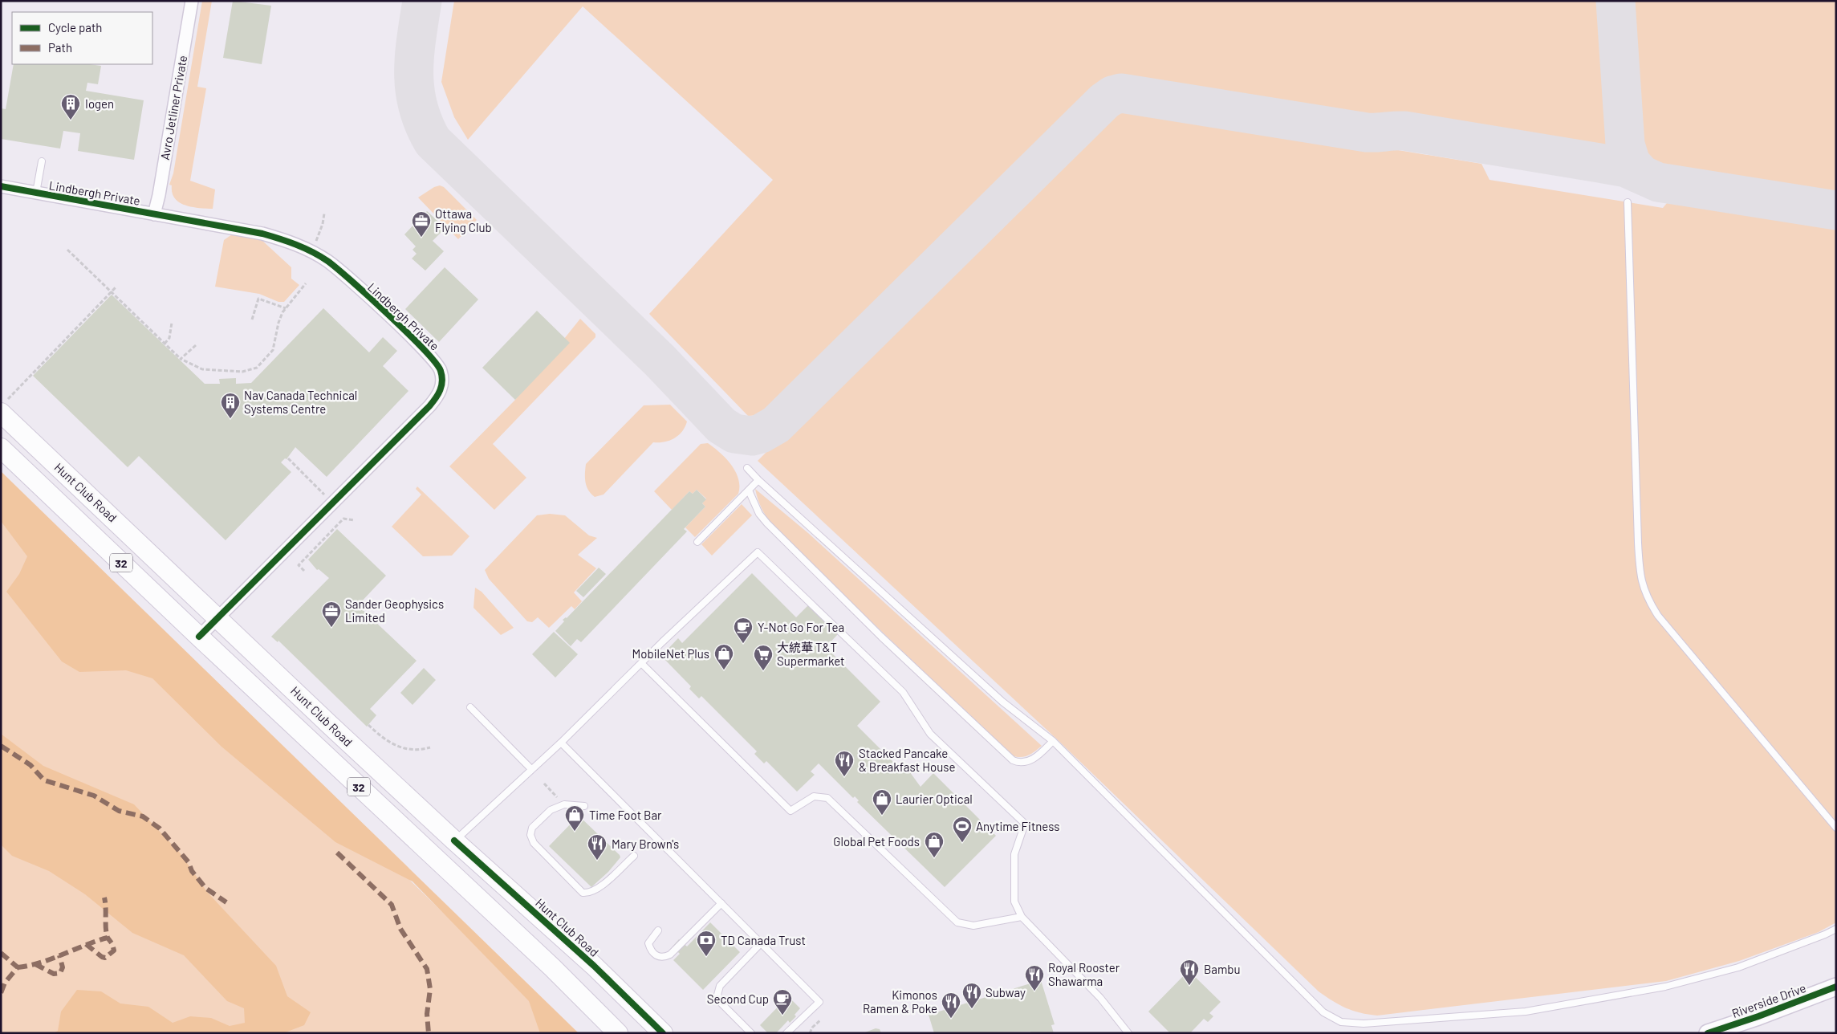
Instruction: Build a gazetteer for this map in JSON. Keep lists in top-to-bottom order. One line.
{"streets":{"main road":["Hunt Club Road","32","Riverside Drive"],"street":["Avro Jetliner Private","Lindbergh Private"]},"crossings":[["Avro Jetliner Private","Lindbergh Private"],["Lindbergh Private","Hunt Club Road"],["Lindbergh Private","32"]],"places":{"building":["Iogen","Nav Canada Technical Systems Centre"],"office":["Ottawa Flying Club","Sander Geophysics Limited"],"cafe":["Y-Not Go For Tea","Second Cup"],"shop":["MobileNet Plus","Laurier Optical","Time Foot Bar","Global Pet Foods"],"supermarket":["大統華 T&T Supermarket"],"restaurant":["Stacked Pancake & Breakfast House","Mary Brown's","Bambu","Royal Rooster Shawarma","Subway","Kimonos Ramen & Poke"],"sports":["Anytime Fitness"],"bank":["TD Canada Trust"]},"legend":["Cycle path","Path"]}
